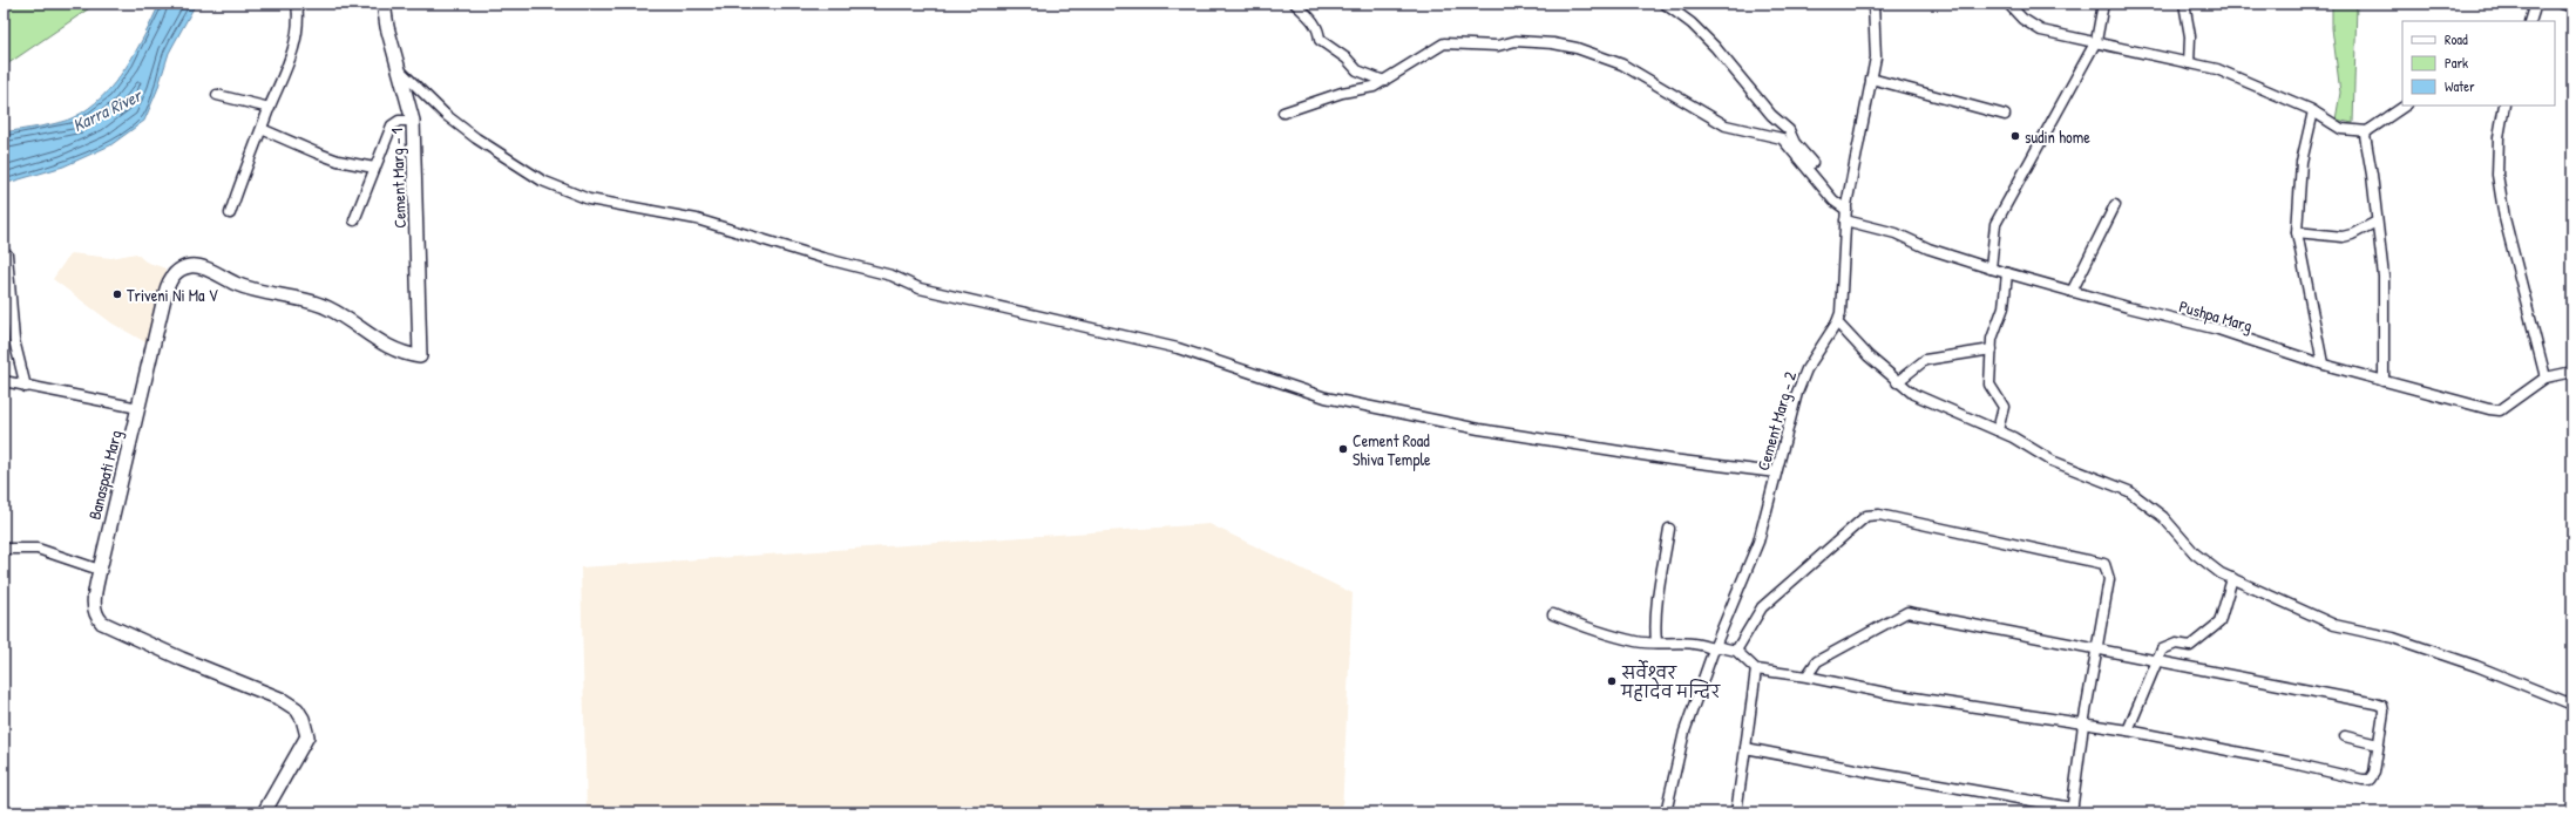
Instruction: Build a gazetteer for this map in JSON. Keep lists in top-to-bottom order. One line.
{"streets":{"street":["Cement Marg - 1","Pushpa Marg","Cement Marg - 2","Banaspati Marg"]},"crossings":[["Cement Marg - 1","Banaspati Marg"],["Pushpa Marg","Cement Marg - 2"]],"water":["Karra River"],"places":["sudin home","Triveni Ni Ma V","Cement Road Shiva Temple","सर्वेश्वर महादेव मन्दिर"],"legend":["Road","Park","Water"]}
